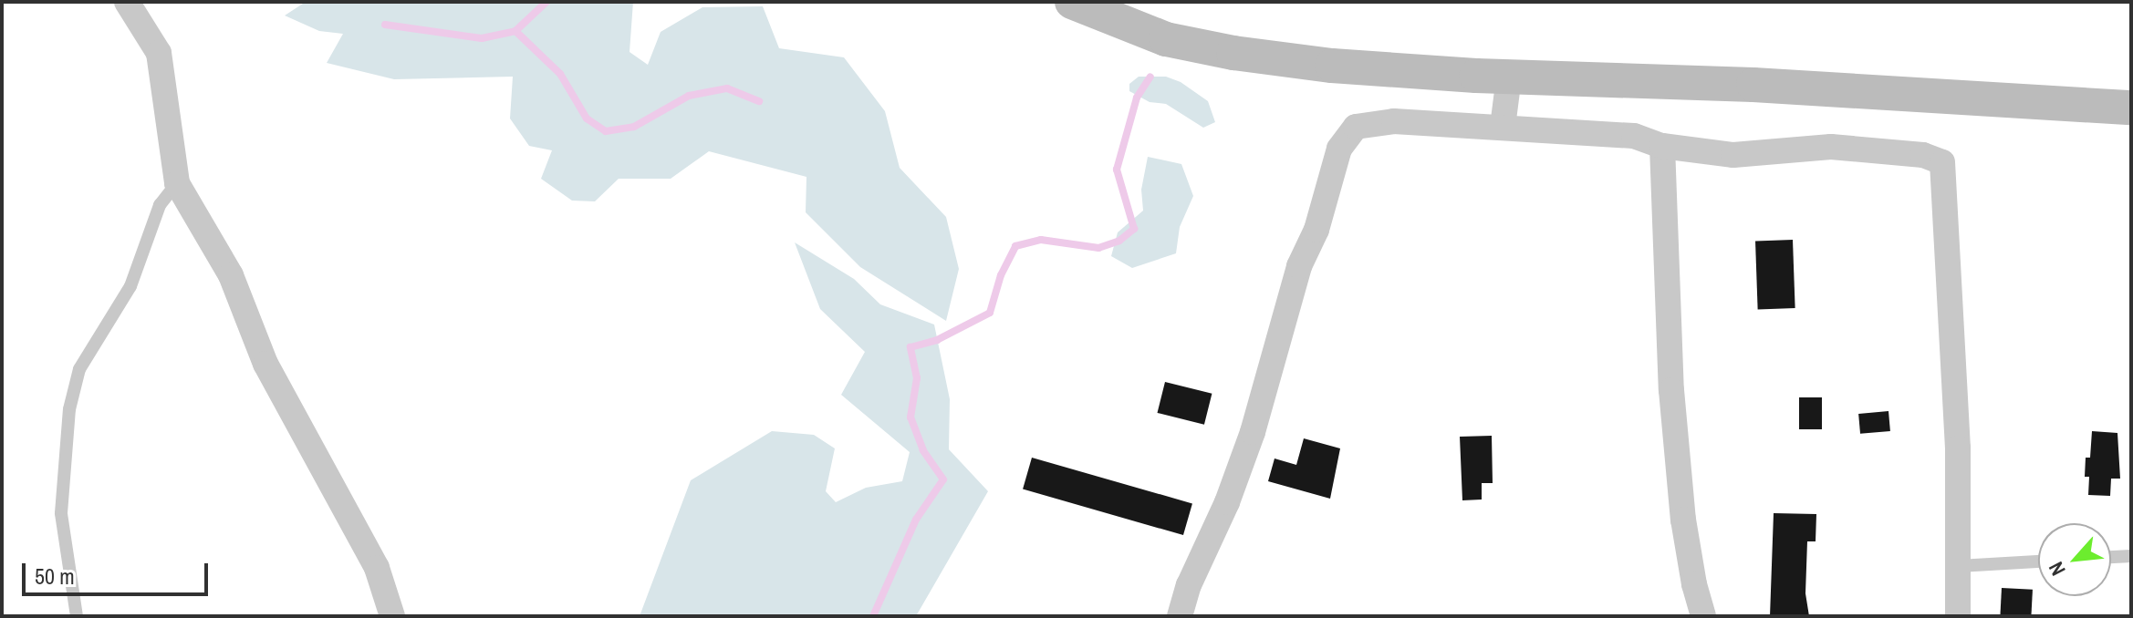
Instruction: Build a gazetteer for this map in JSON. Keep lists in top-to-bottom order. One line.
{"scale_bar":"50 m","north":"bottom left"}
